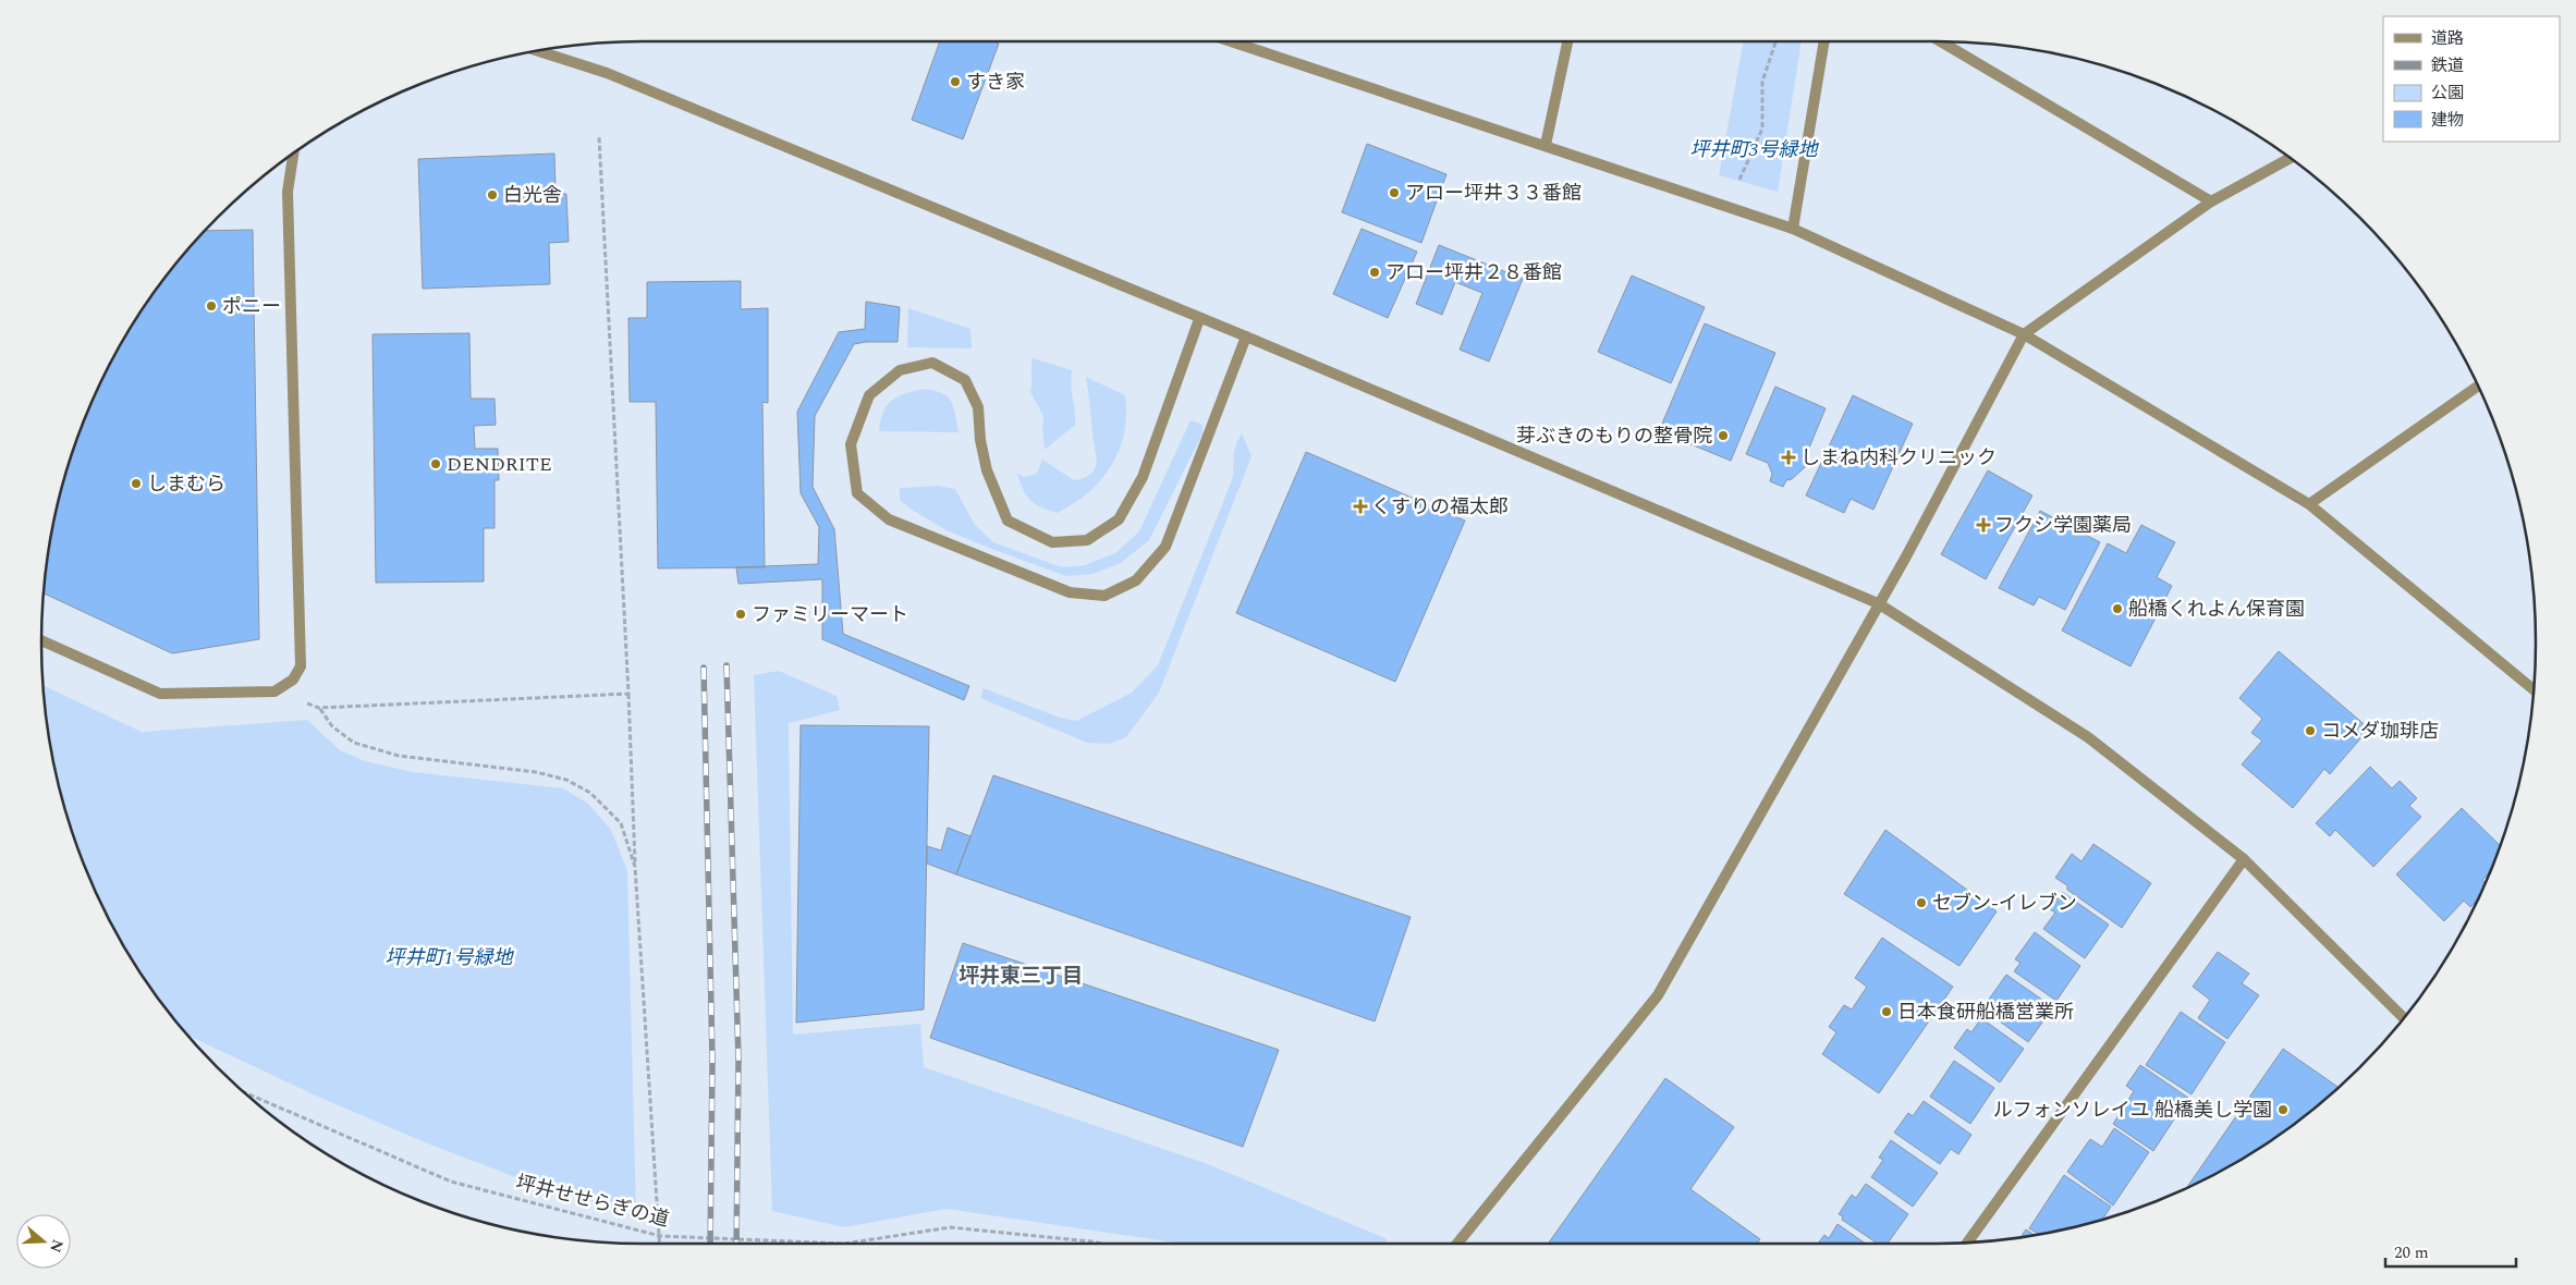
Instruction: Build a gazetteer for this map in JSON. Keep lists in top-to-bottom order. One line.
{"streets":{"path":["坪井せせらぎの道"]},"districts":["坪井東三丁目"],"parks":["坪井町3号緑地","坪井町1号緑地"],"places":{"other":["すき家","アロー坪井３３番館","白光舎","アロー坪井２８番館","ポニー","芽ぶきのもりの整骨院","DENDRITE","しまむら","船橋くれよん保育園","ファミリーマート","コメダ珈琲店","セブン-イレブン","日本食研船橋営業所","ルフォンソレイユ 船橋美し学園"],"health":["しまね内科クリニック","くすりの福太郎","フクシ学園薬局"]},"legend":["道路","鉄道","公園","建物"],"scale_bar":"20 m","north":"right"}
